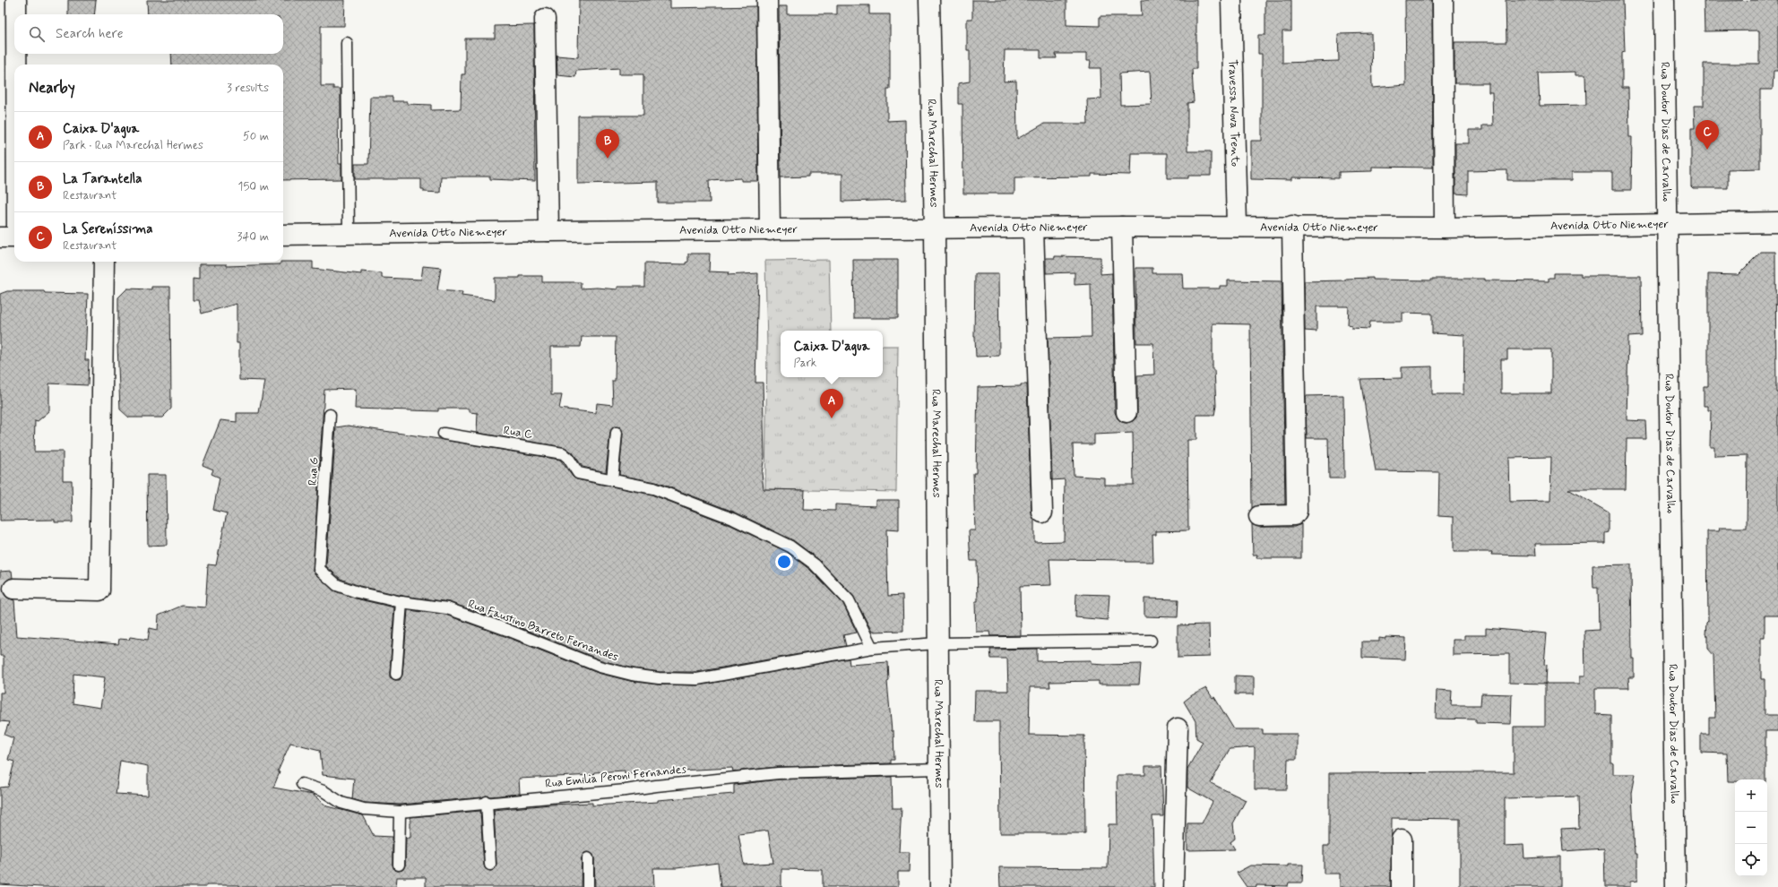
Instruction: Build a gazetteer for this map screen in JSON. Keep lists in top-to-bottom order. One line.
{"streets":{"street":["Travessa Nova Trento","Rua Doutor Dias de Carvalho","Rua Marechal Hermes","Avenida Otto Niemeyer"],"lane":["Rua C","Rua G","Rua Faustino Barreto Fernandes","Rua Emilia Peroni Fernandes"]},"crossings":[["Travessa Nova Trento","Avenida Otto Niemeyer"],["Rua Doutor Dias de Carvalho","Avenida Otto Niemeyer"],["Rua Marechal Hermes","Avenida Otto Niemeyer"],["Rua Marechal Hermes","Rua Faustino Barreto Fernandes"],["Rua Marechal Hermes","Rua Emilia Peroni Fernandes"],["Rua G","Rua Faustino Barreto Fernandes"]],"page":{"search":"Search here","heading":["Nearby","3 results"],"list":[{"mark":"A","name":"Caixa D'agua","note":"Park · Rua Marechal Hermes","value":"50 m"},{"mark":"B","name":"La Tarantella","note":"Restaurant","value":"150 m"},{"mark":"C","name":"La Sereníssima","note":"Restaurant","value":"340 m"}],"pins":["C","B","A"],"popup":["Caixa D'agua","Park"],"map_buttons":["+","−"]}}
